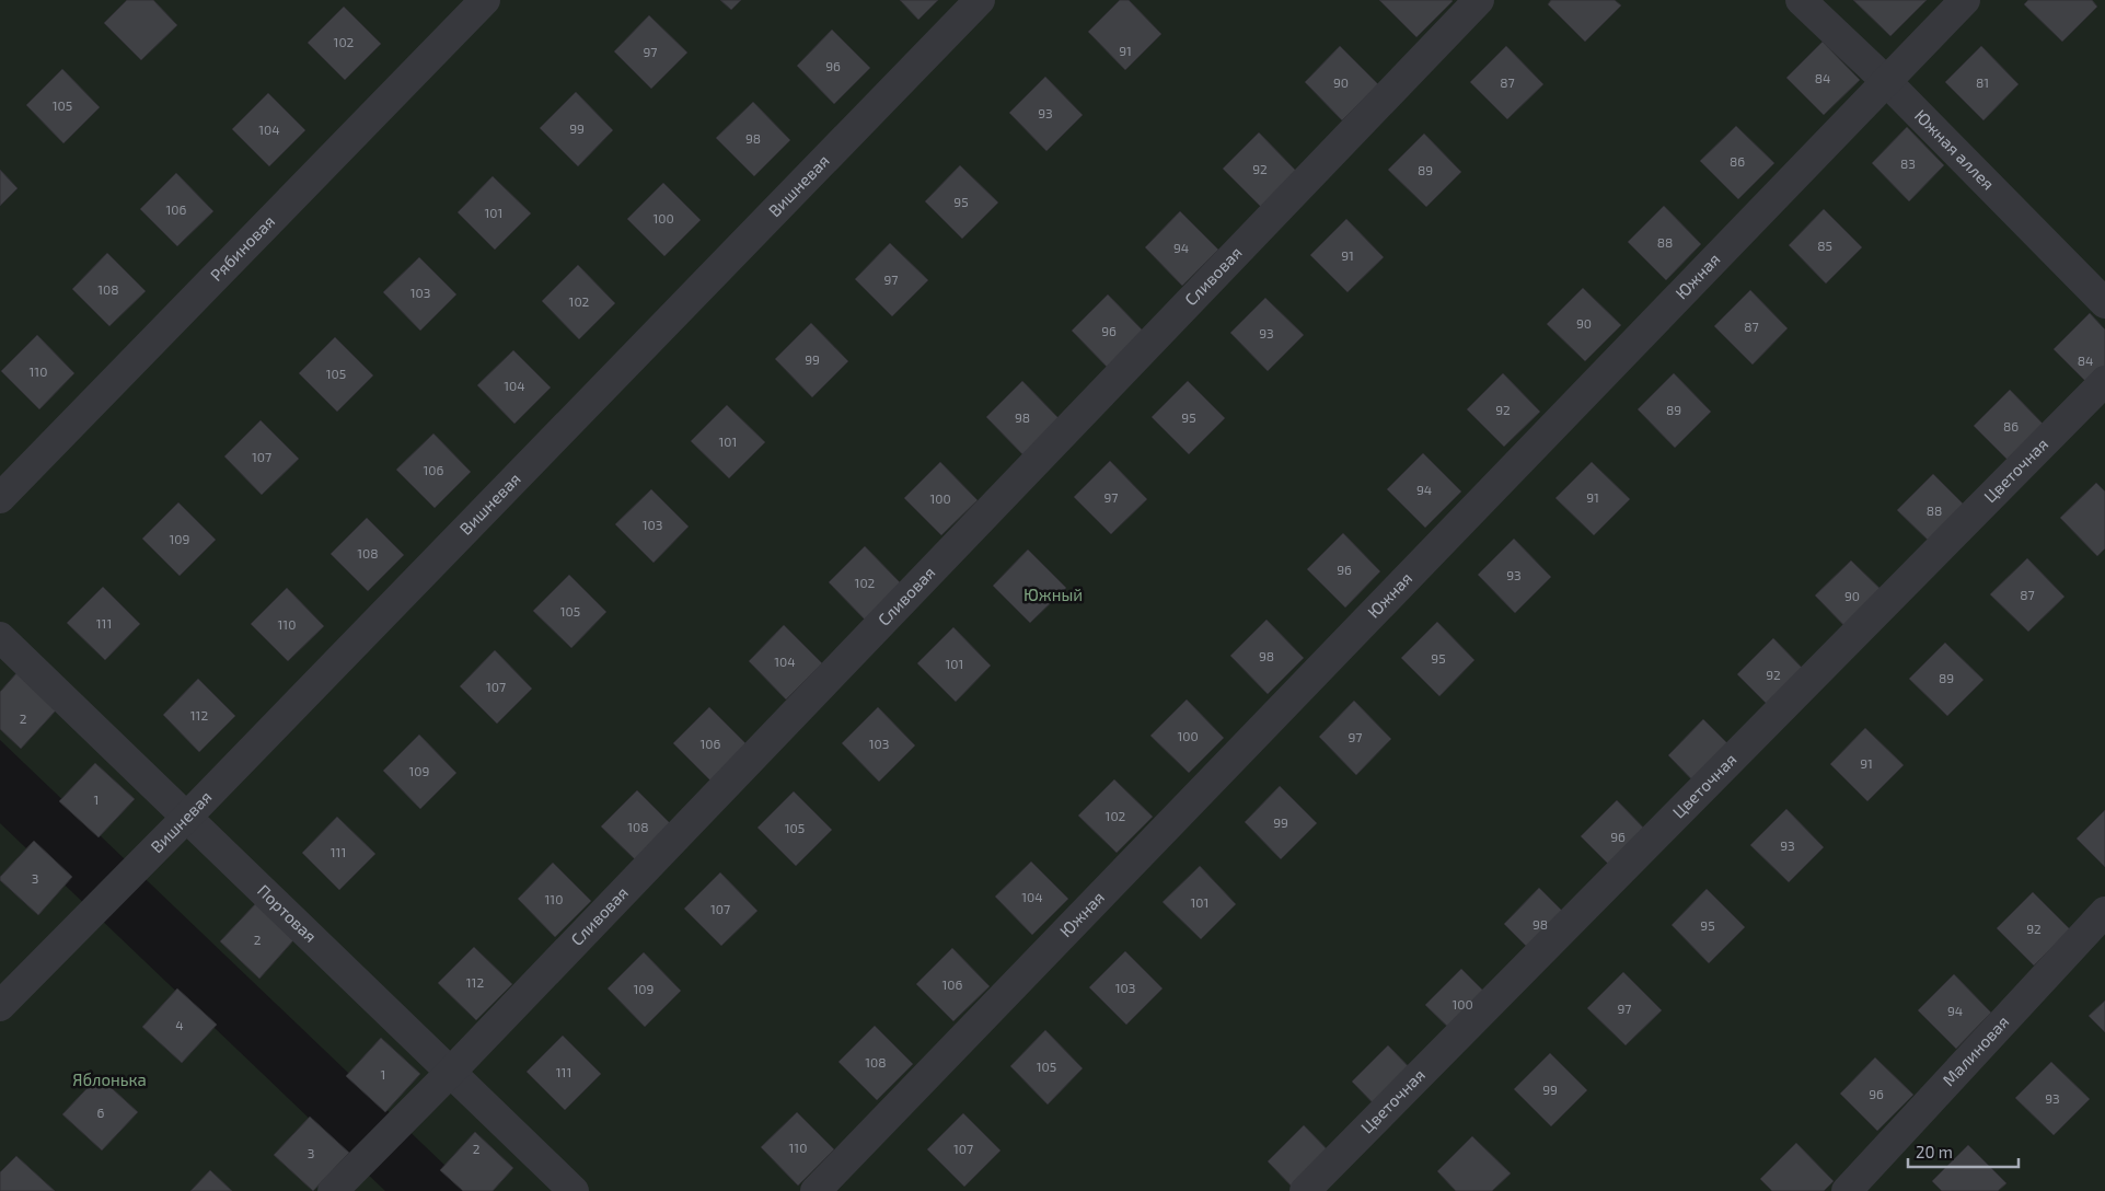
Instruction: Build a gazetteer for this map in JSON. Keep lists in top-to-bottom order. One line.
{"streets":{"street":["Южная аллея","Вишневая","Рябиновая","Южная","Сливовая","Цветочная","Портовая","Малиновая"]},"crossings":[["Южная аллея","Южная"],["Вишневая","Портовая"],["Сливовая","Портовая"]],"parks":["Южный","Яблонька"],"house_numbers":["102","91","97","96","84","90","87","81","105","93","99","104","98","86","83","92","89","95","106","101","100","88","85","94","91","97","108","103","102","90","87","96","93","99","84","110","105","104","92","89","98","95","86","101","107","106","94","97","91","100","88","103","109","108","96","93","102","87","90","105","111","110","98","95","104","101","92","89","107","112","2","100","97","106","103","91","109","1","102","99","108","105","96","93","111","3","104","110","101","107","98","95","92","2","112","106","103","109","100","97","94","4","108","105","111","1","99","96","93","6","110","2","107","3"],"scale_bar":"20 m"}
